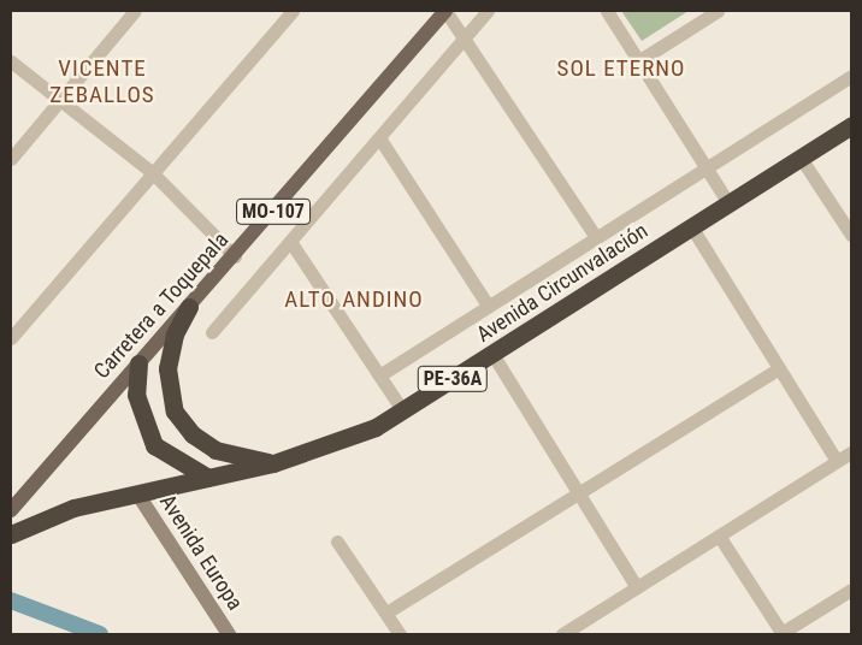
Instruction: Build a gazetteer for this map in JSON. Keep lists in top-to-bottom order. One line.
{"streets":{"highway":["Avenida Circunvalación","PE-36A"],"main road":["MO-107","Carretera a Toquepala","Avenida Europa"]},"crossings":[["Avenida Circunvalación","Avenida Europa"]],"districts":["VICENTE ZEBALLOS","SOL ETERNO","ALTO ANDINO"]}
